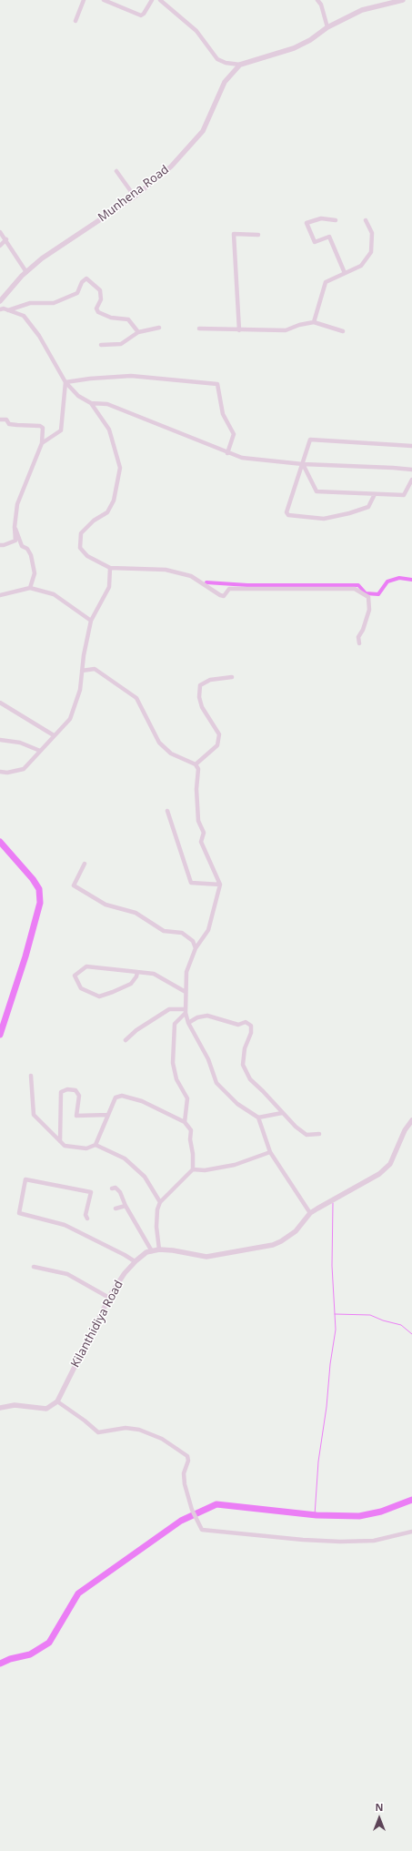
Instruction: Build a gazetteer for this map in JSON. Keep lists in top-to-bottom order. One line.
{"streets":{"street":["Munhena Road","Kilanthidiya Road"]},"north":"top"}
